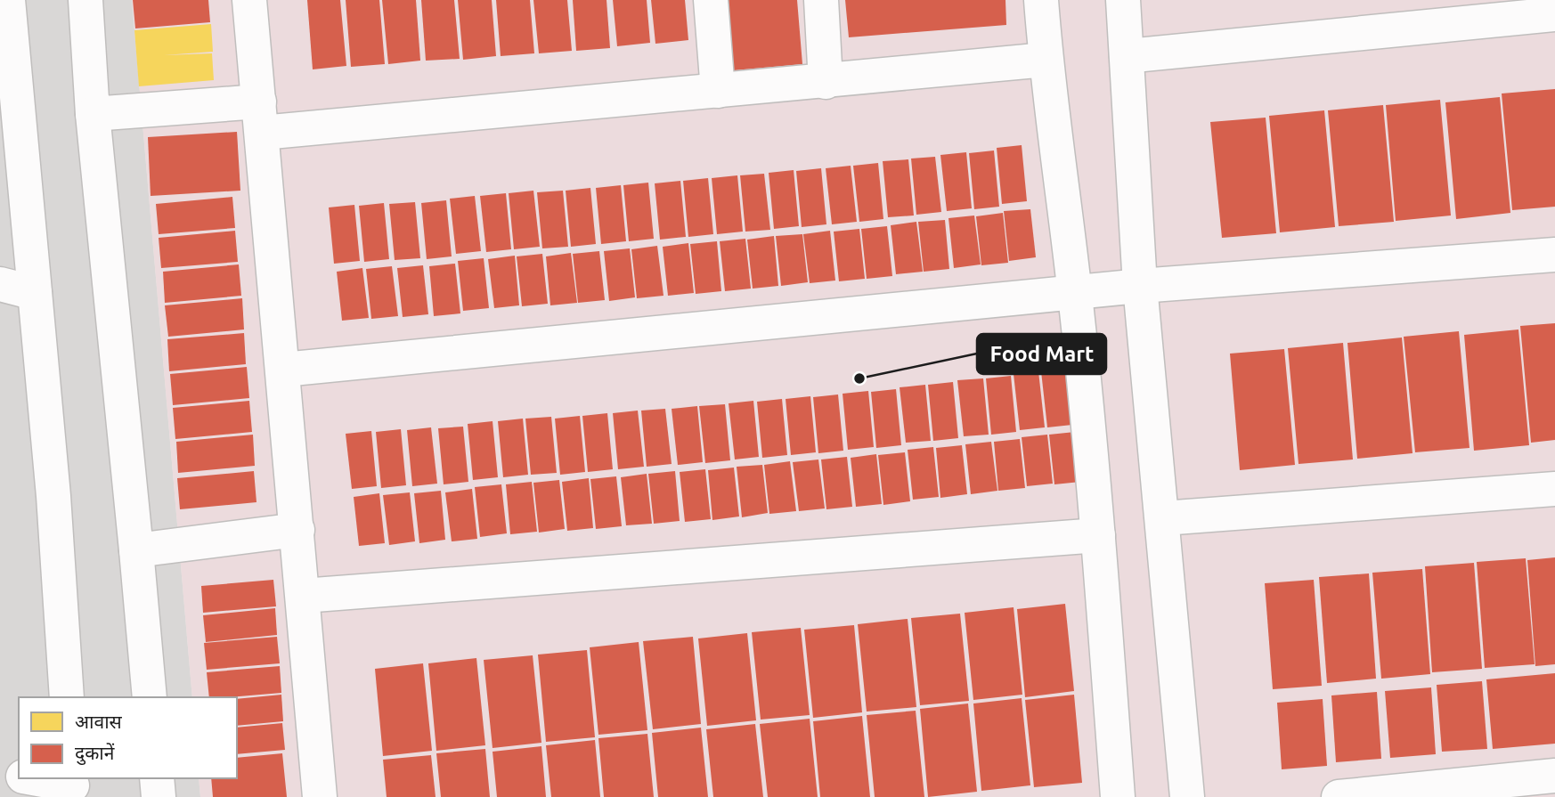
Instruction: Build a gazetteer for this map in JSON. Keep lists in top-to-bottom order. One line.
{"places":["Food Mart"],"legend":["आवास","दुकानें"]}
